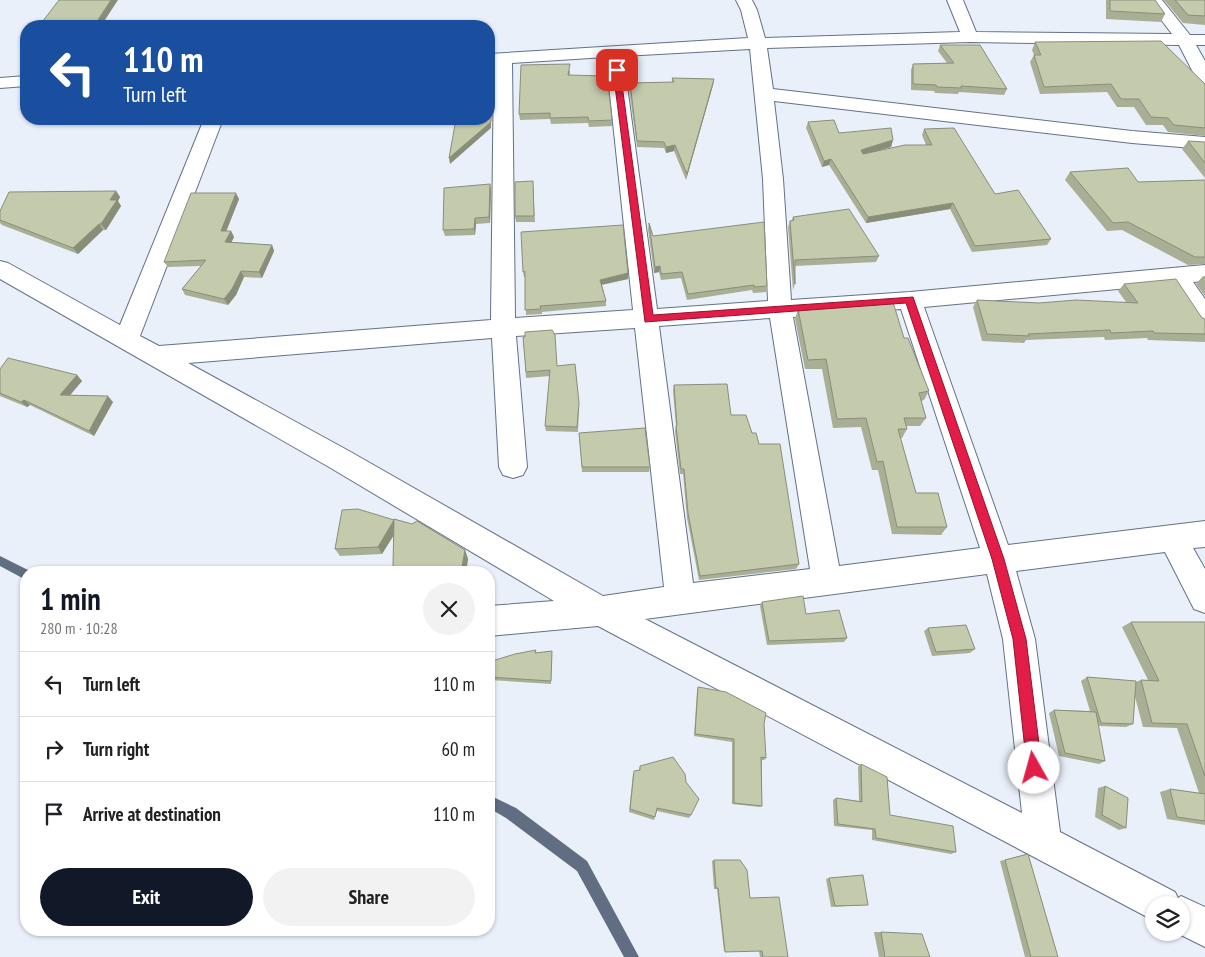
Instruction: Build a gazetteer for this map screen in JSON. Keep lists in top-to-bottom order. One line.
{"page":{"turn":["110 m","Turn left"],"heading":["1 min","280 m · 10:28"],"list":[{"name":"Turn left","value":"110 m"},{"name":"Turn right","value":"60 m"},{"name":"Arrive at destination","value":"110 m"}],"buttons":["Exit","Share"]}}
